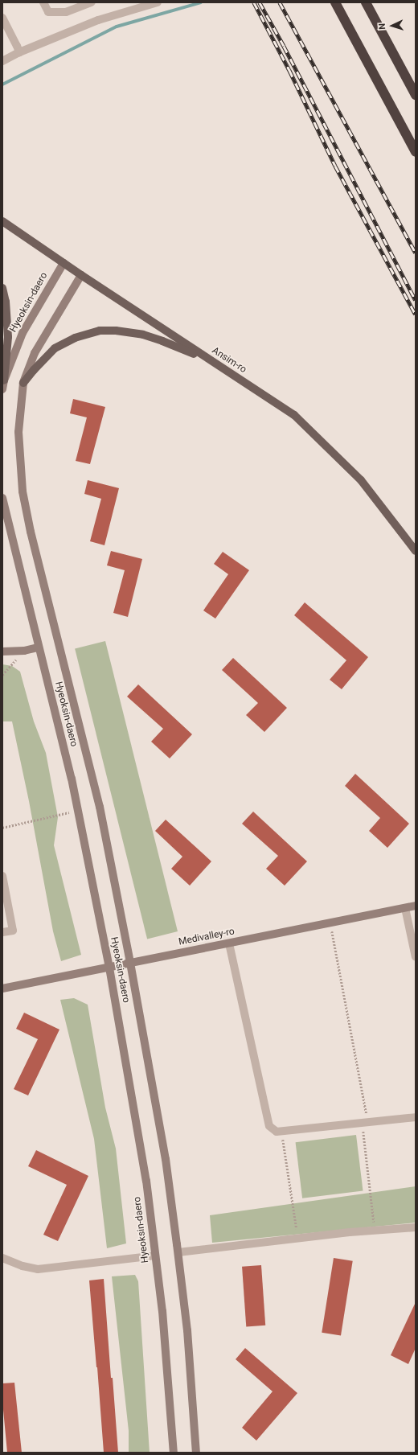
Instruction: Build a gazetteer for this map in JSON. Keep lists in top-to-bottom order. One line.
{"streets":{"main road":["Hyeoksin-daero","Ansim-ro","Medivalley-ro"]},"crossings":[["Hyeoksin-daero","Ansim-ro"],["Hyeoksin-daero","Medivalley-ro"]],"north":"left"}
